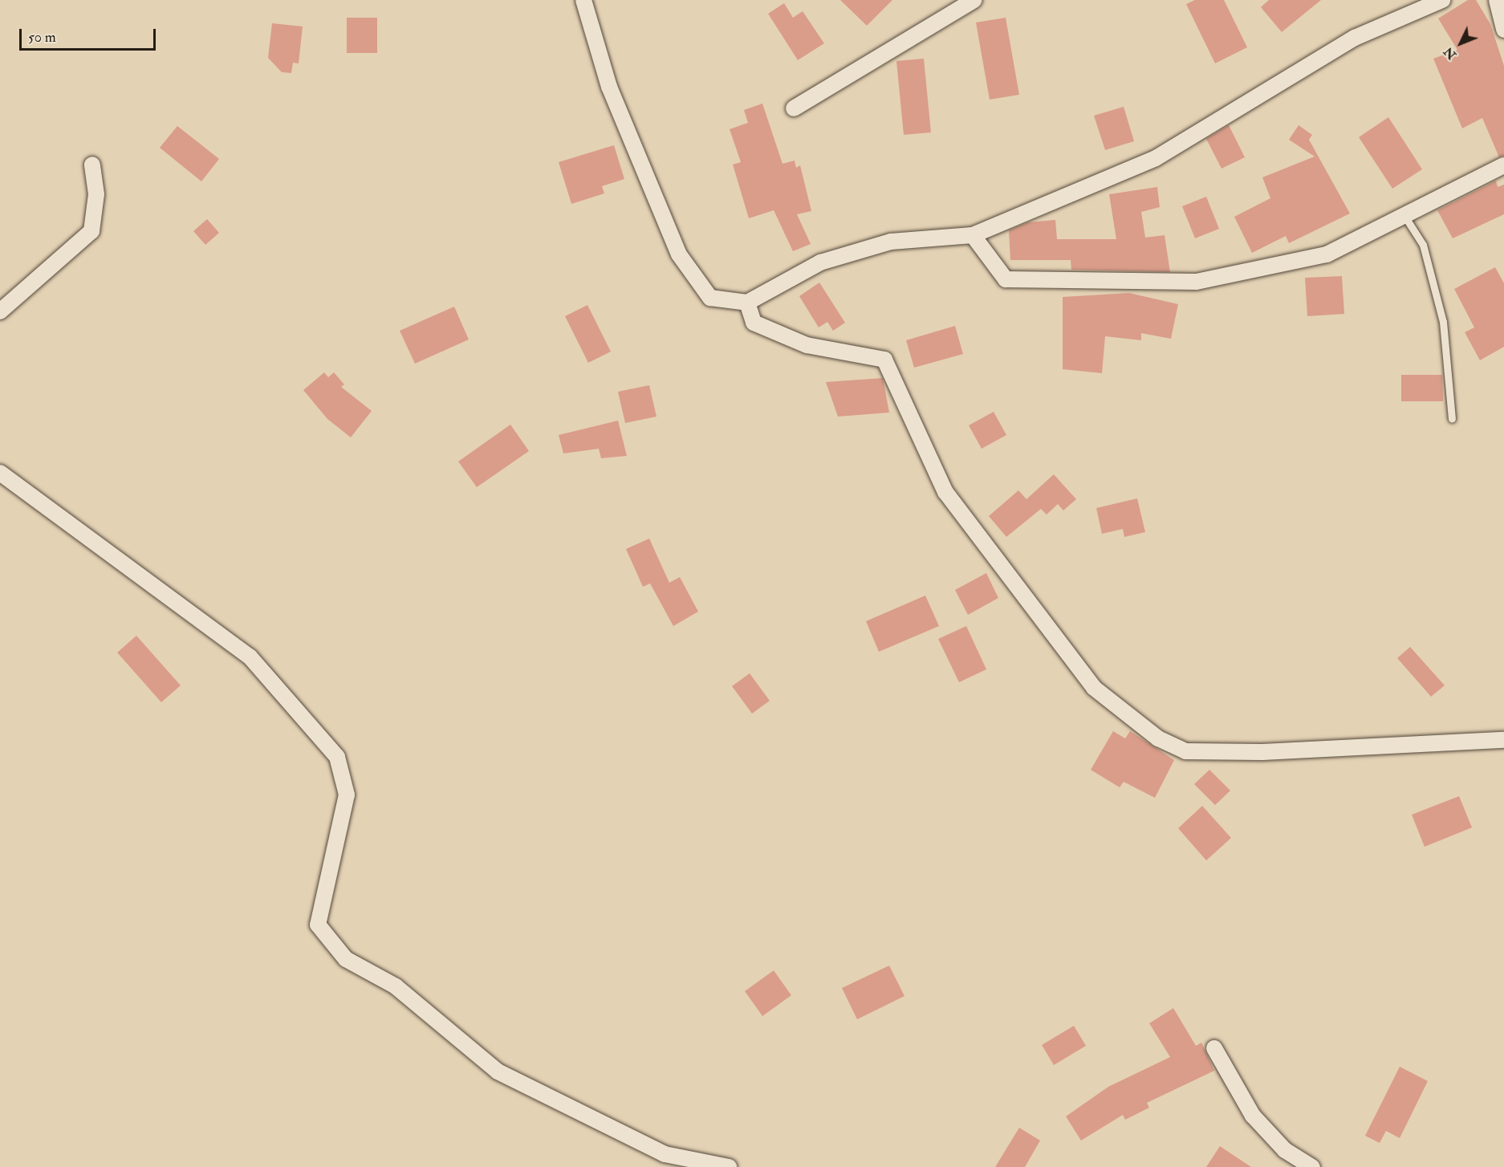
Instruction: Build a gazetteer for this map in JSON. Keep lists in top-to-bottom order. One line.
{"scale_bar":"50 m","north":"bottom left"}
